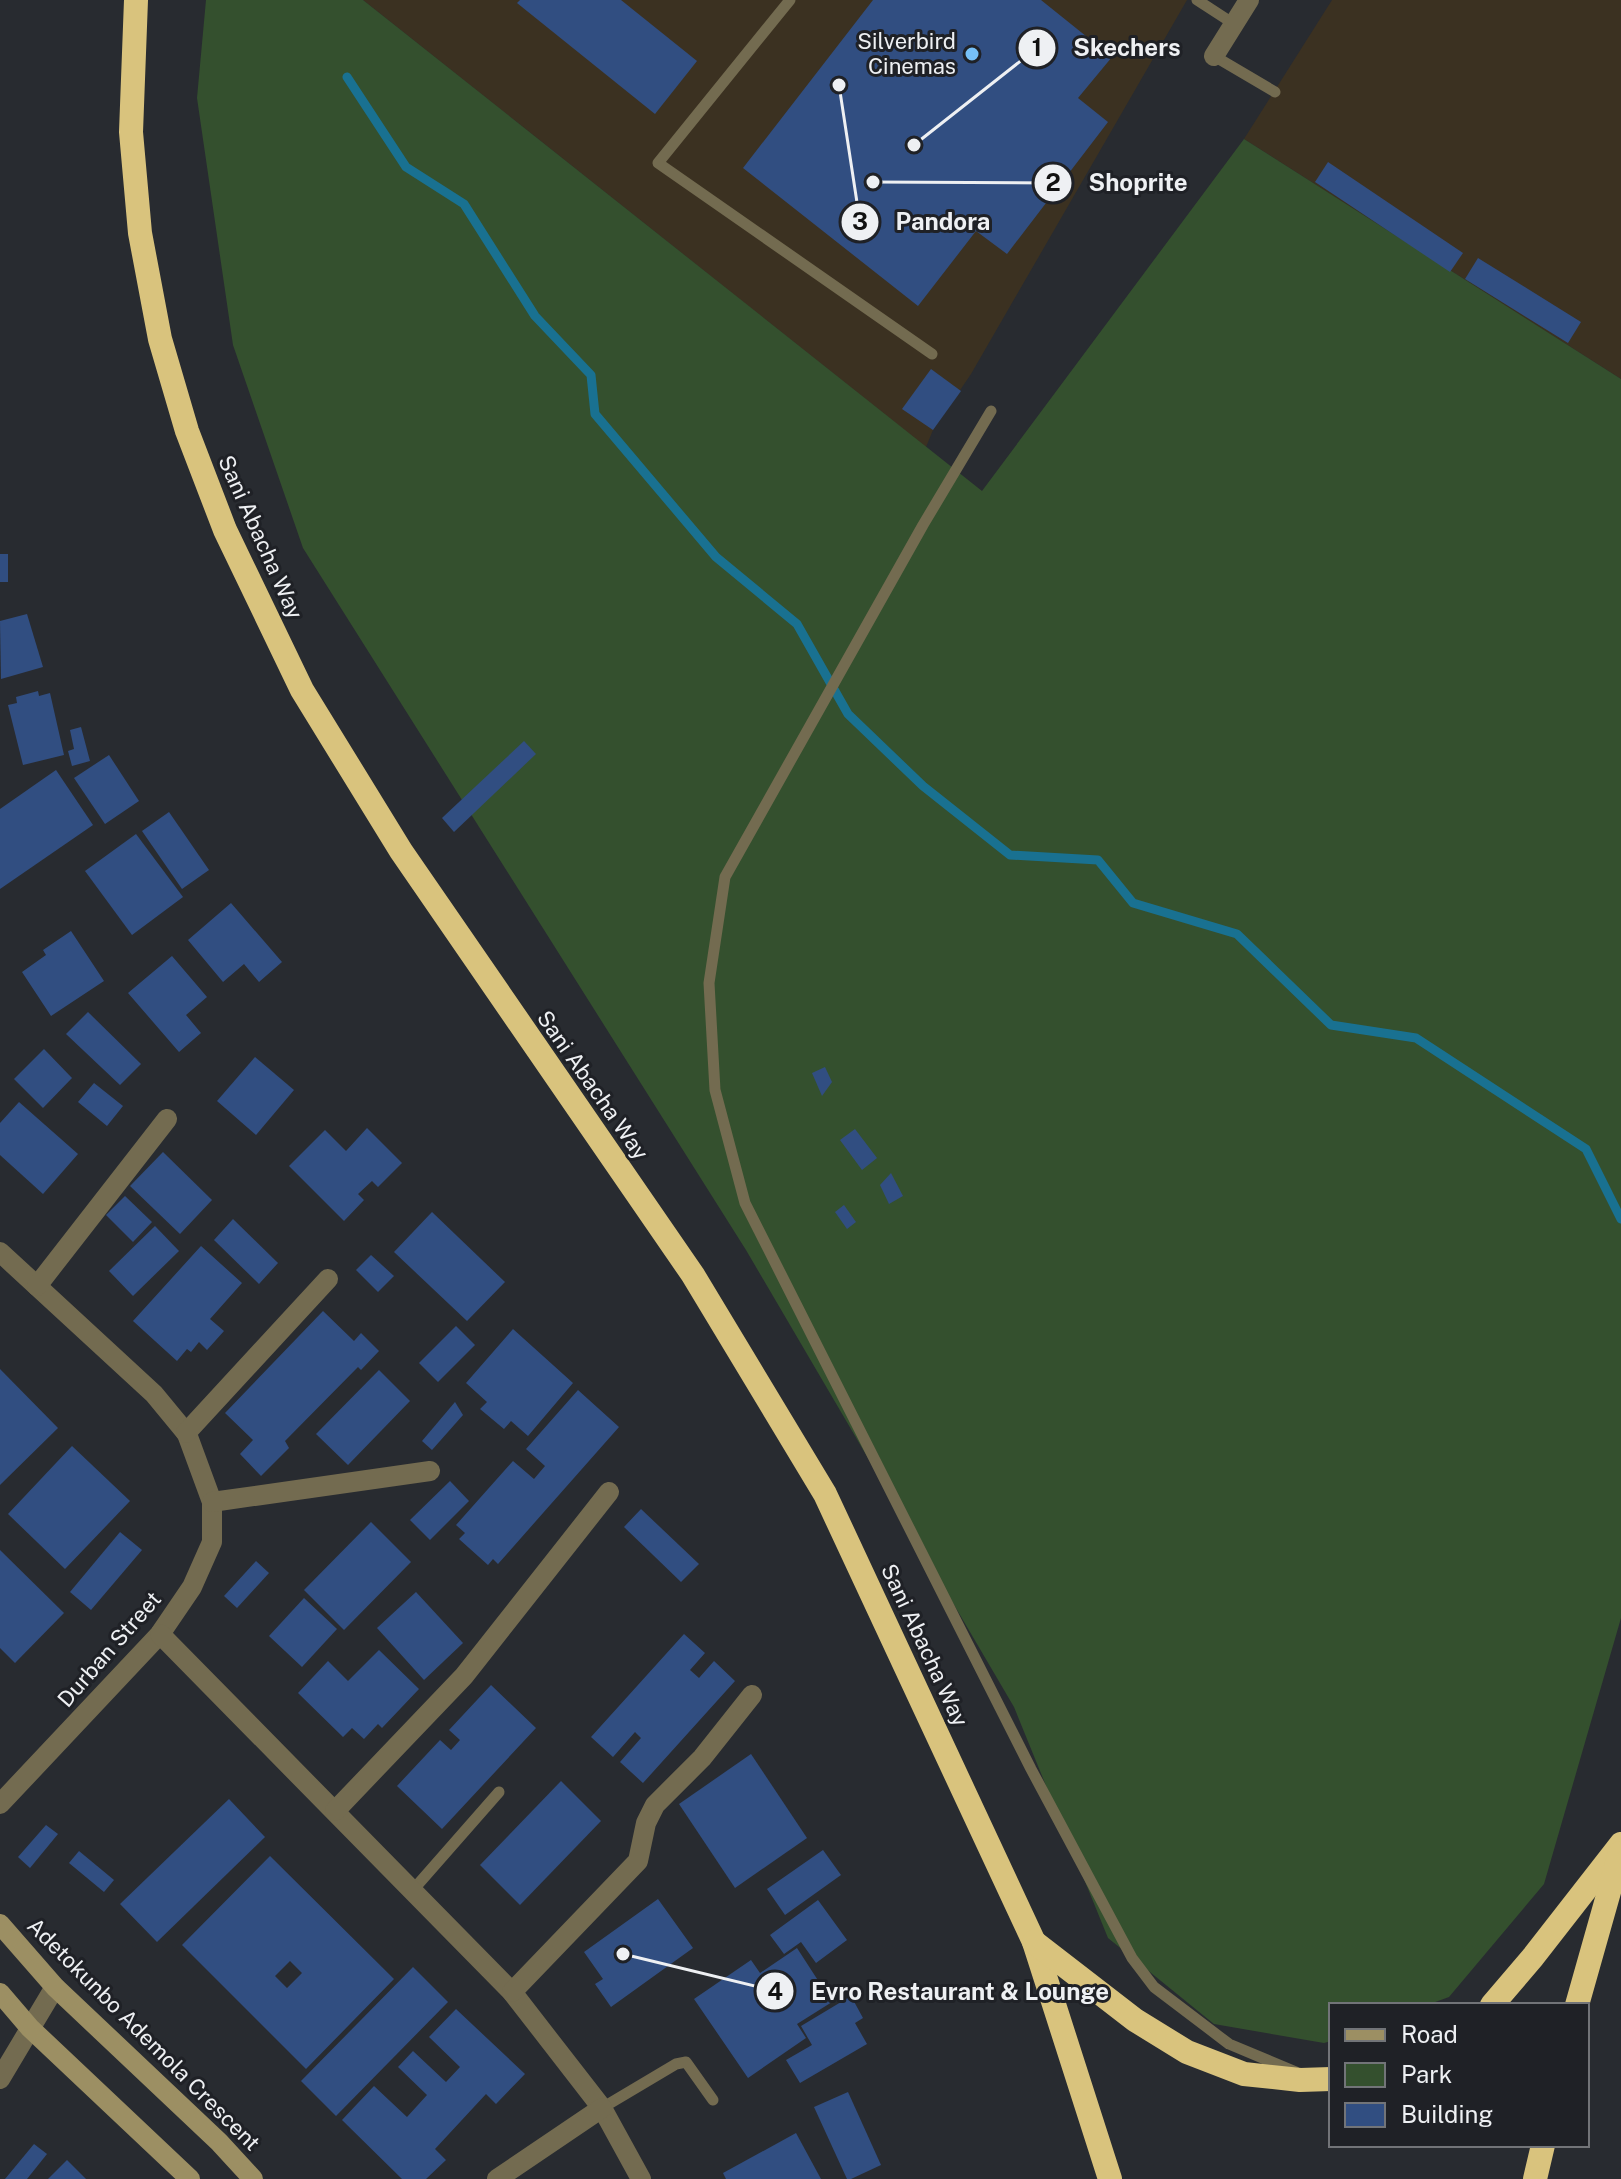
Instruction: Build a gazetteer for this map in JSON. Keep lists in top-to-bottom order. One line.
{"streets":{"highway":["Sani Abacha Way"],"main road":["Adetokunbo Ademola Crescent"],"street":["Durban Street"]},"places":["Silverbird Cinemas","Pandora","Skechers","Shoprite","Evro Restaurant & Lounge"],"legend":["Road","Park","Building"]}
